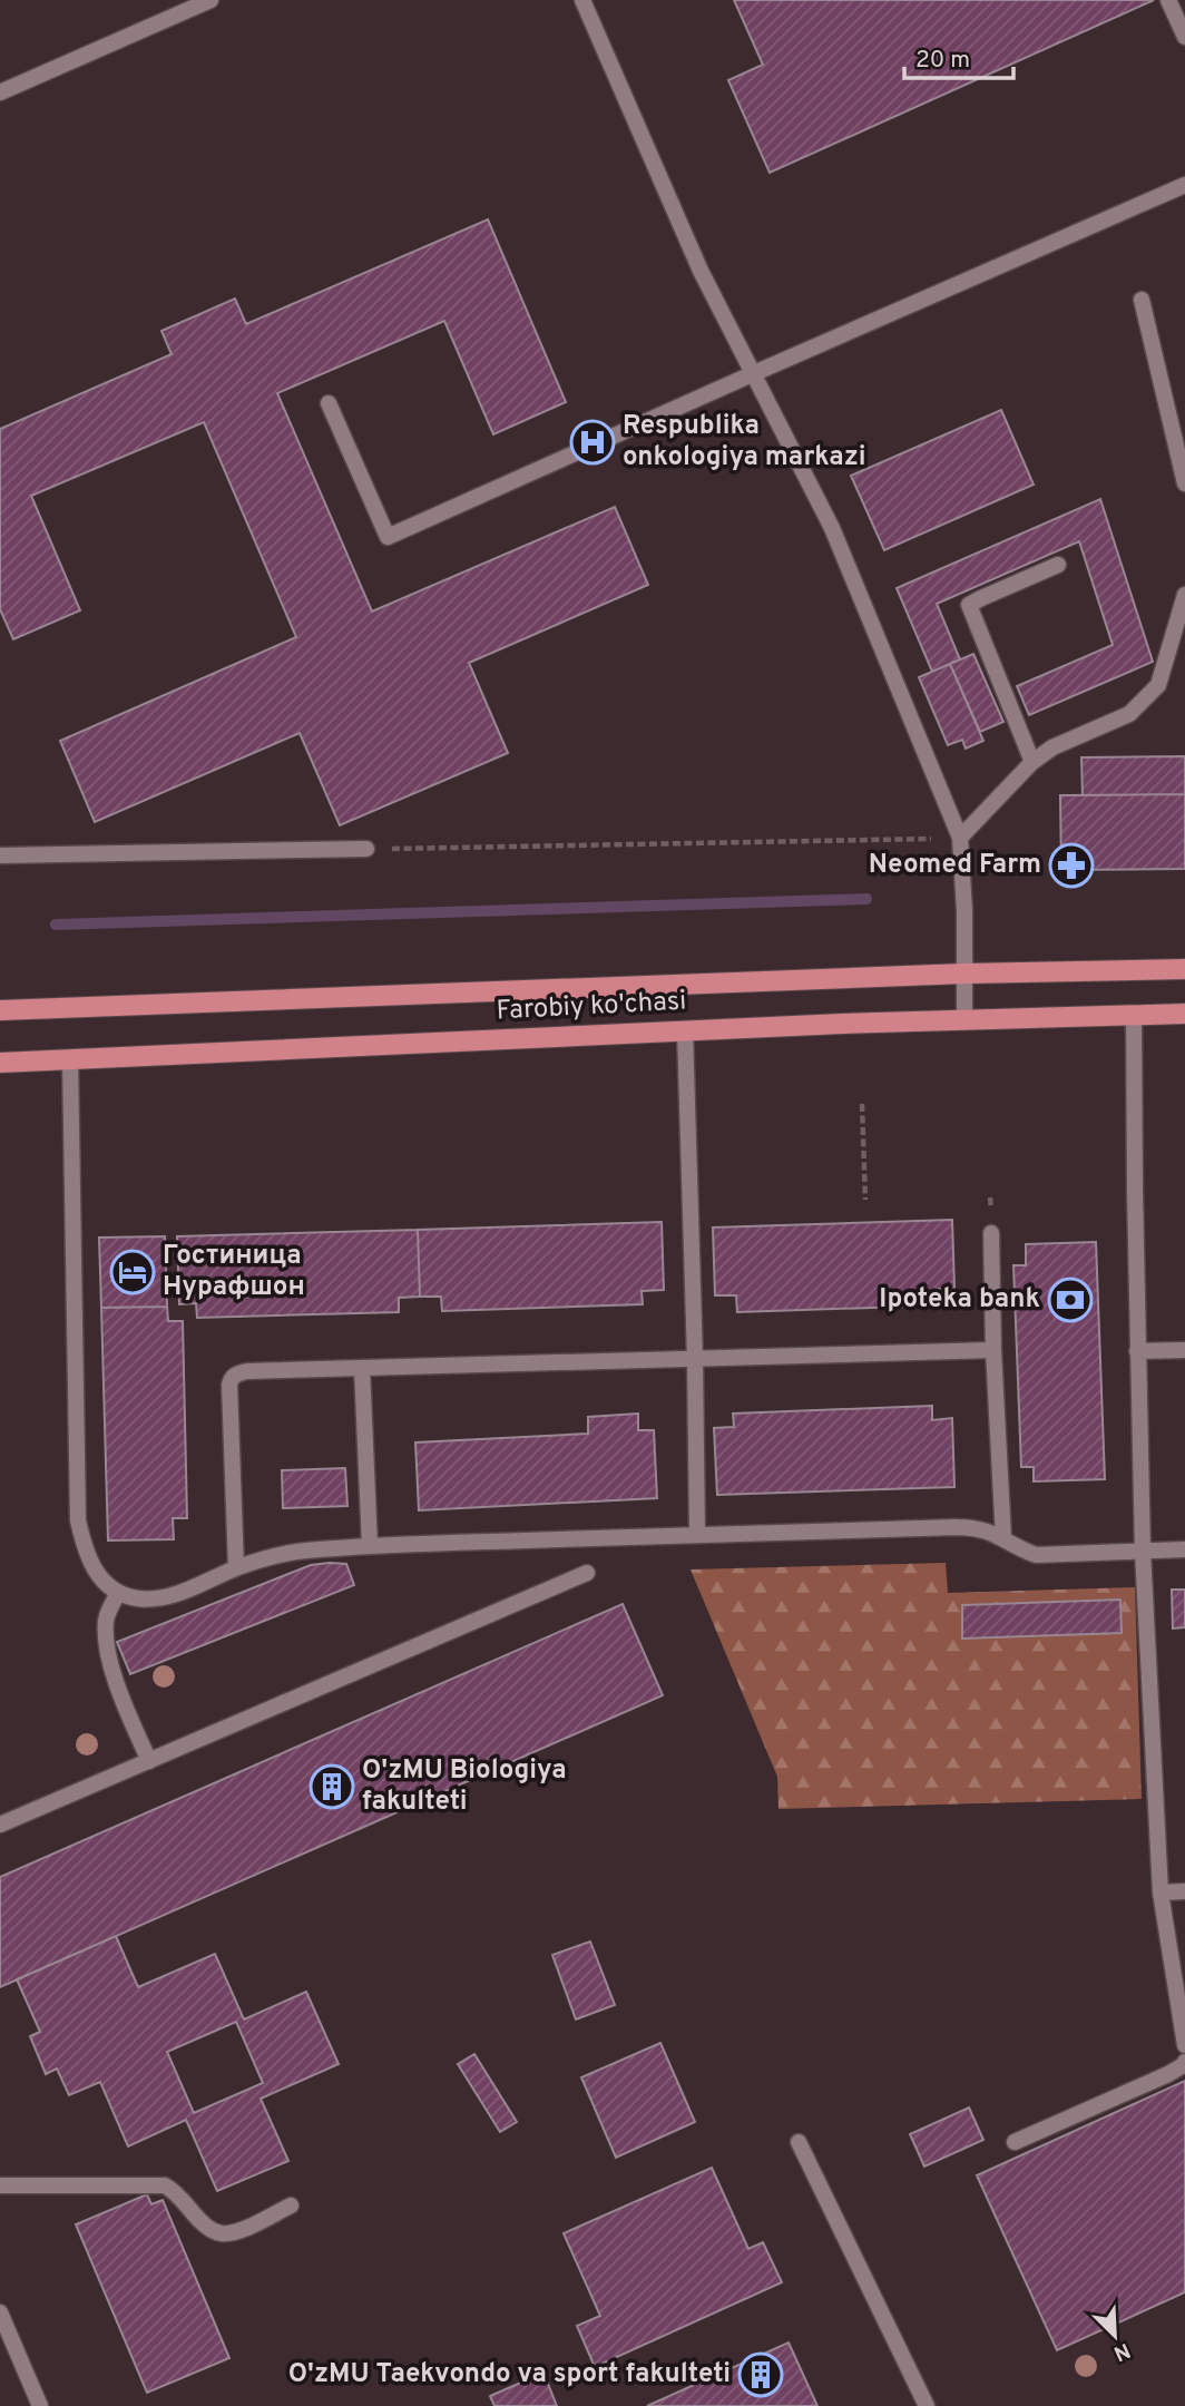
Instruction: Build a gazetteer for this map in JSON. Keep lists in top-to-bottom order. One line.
{"streets":{"main road":["Farobiy ko'chasi"]},"places":{"hospital":["Respublika onkologiya markazi"],"pharmacy":["Neomed Farm"],"hotel":["Гостиница Нурафшон"],"bank":["Ipoteka bank"],"building":["O'zMU Biologiya fakulteti","O'zMU Taekvondo va sport fakulteti"]},"scale_bar":"20 m","north":"bottom right"}
